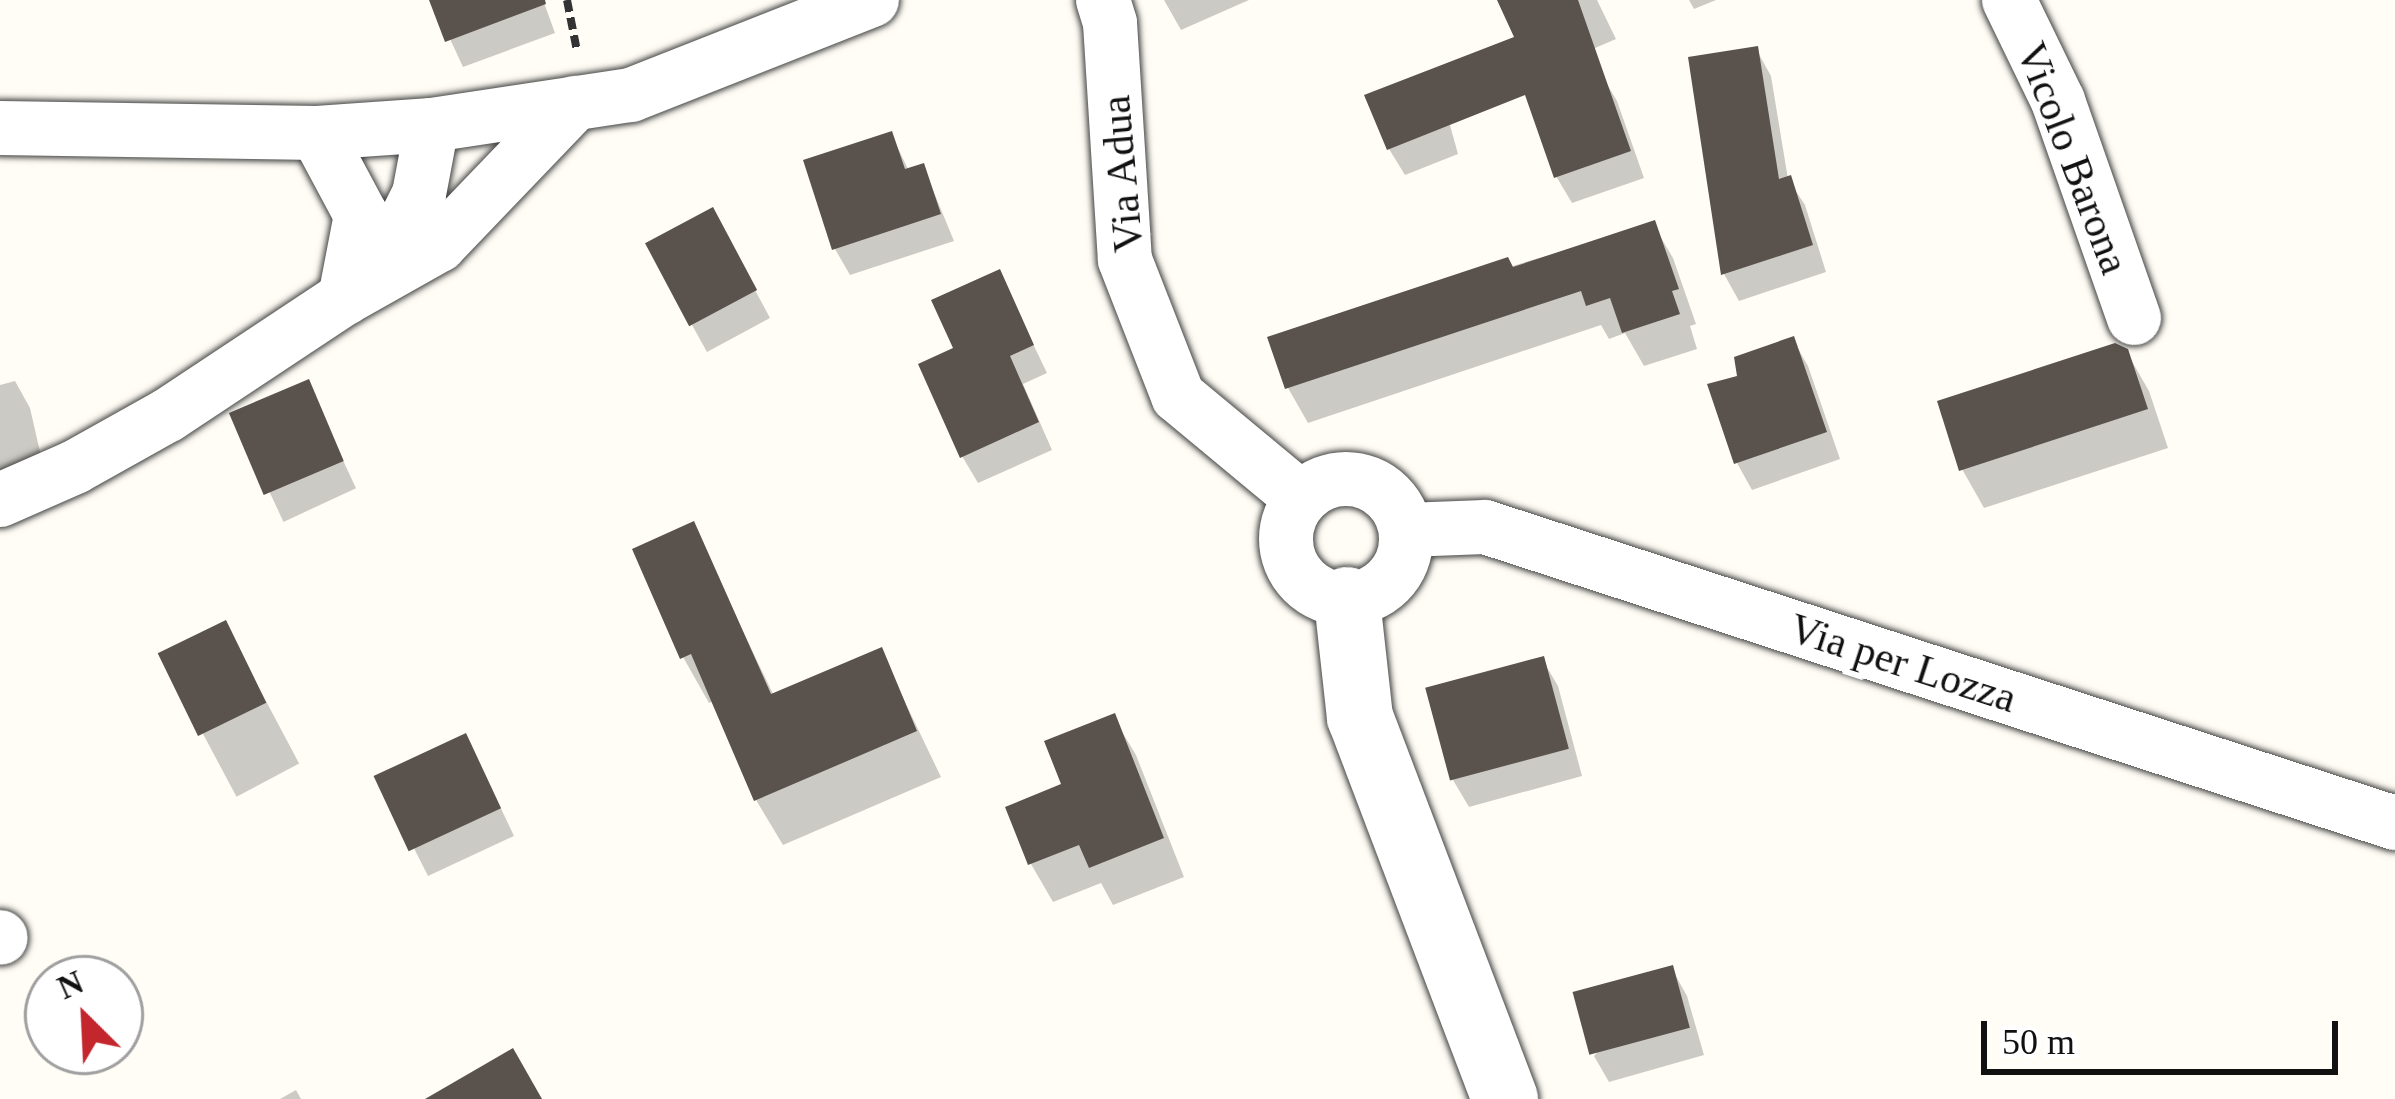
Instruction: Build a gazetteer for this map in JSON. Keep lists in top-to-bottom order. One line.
{"streets":{"street":["Vicolo Barona","Via Adua","Via per Lozza"]},"crossings":[["Via Adua","Via per Lozza"]],"scale_bar":"50 m","north":"top left"}
